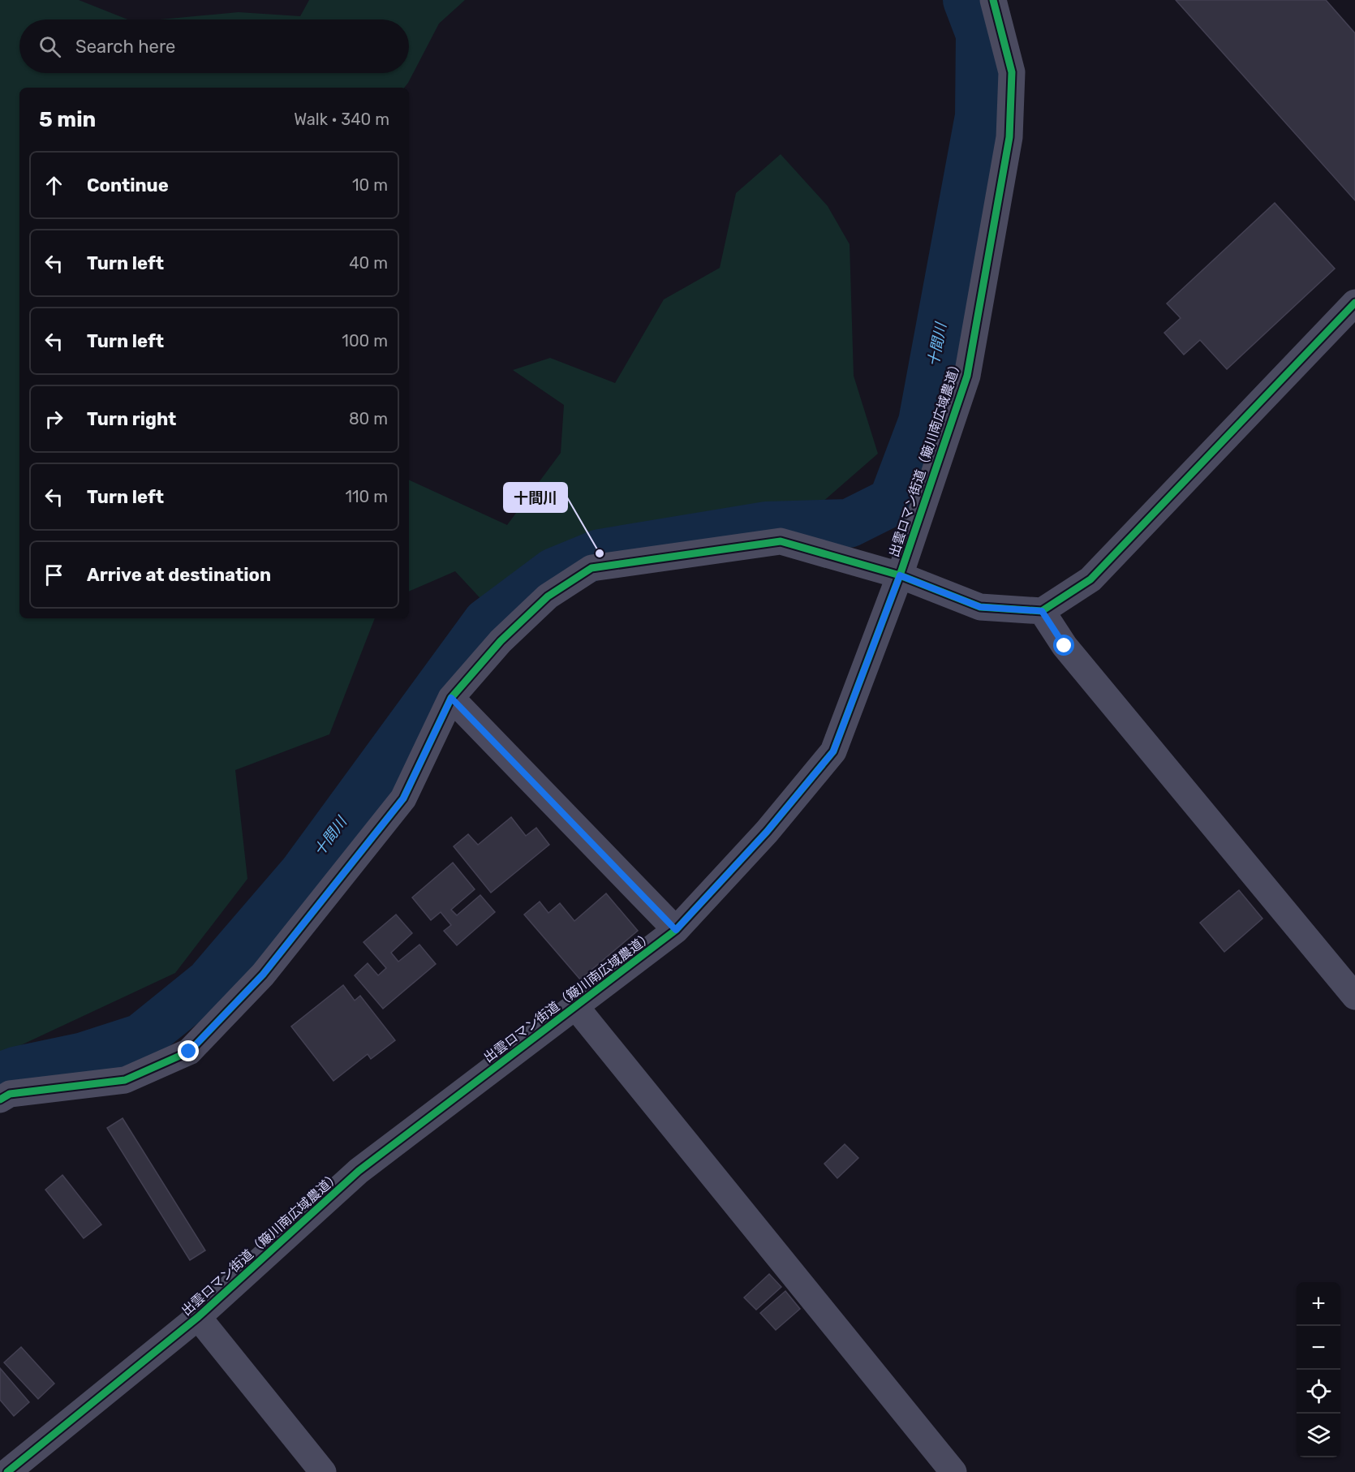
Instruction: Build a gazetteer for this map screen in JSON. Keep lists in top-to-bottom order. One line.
{"streets":{"street":["出雲ロマン街道（簸川南広域農道）"]},"water":["十間川"],"places":["十間川"],"page":{"search":"Search here","heading":["5 min","Walk · 340 m"],"list":[["Continue","10 m"],["Turn left","40 m"],["Turn left","100 m"],["Turn right","80 m"],["Turn left","110 m"],"Arrive at destination"],"map_buttons":["+","−"]}}
